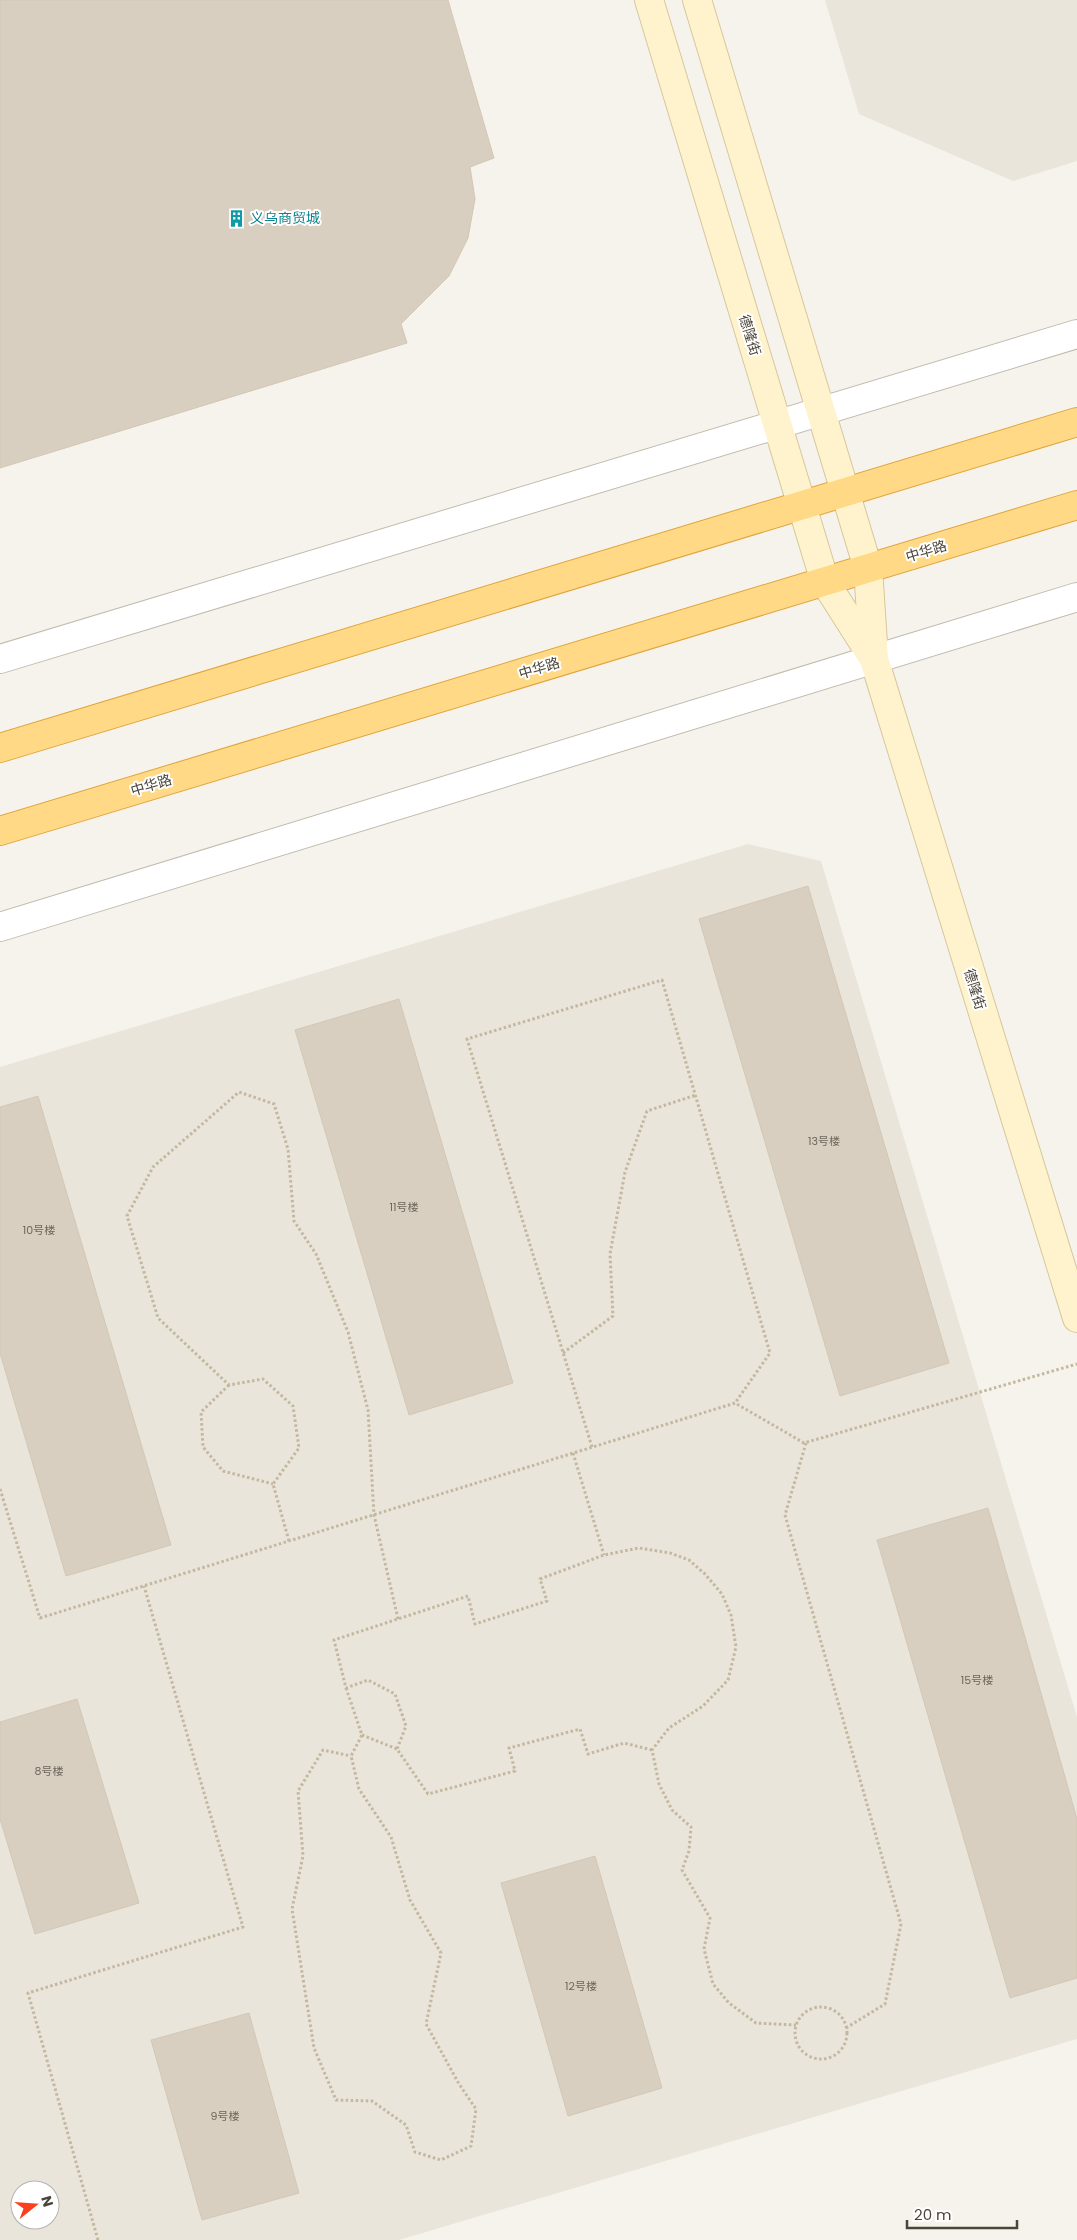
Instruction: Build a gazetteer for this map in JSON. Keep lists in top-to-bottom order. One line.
{"streets":{"highway":["中华路"],"main road":["德隆街"]},"crossings":[["德隆街","中华路"]],"places":{"building":["义乌商贸城"]},"house_numbers":["13号楼","11号楼","10号楼","15号楼","8号楼","12号楼","9号楼"],"scale_bar":"20 m","north":"right"}
